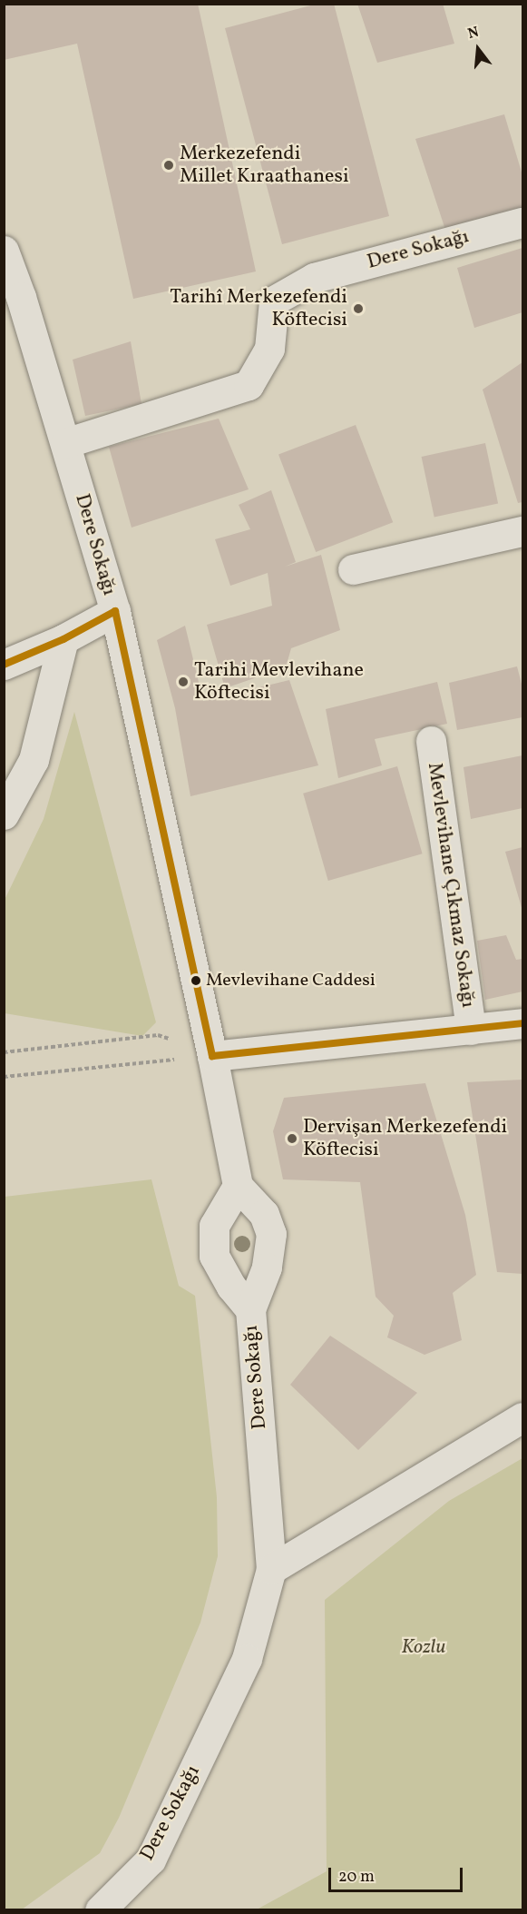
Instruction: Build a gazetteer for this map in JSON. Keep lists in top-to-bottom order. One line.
{"streets":{"street":["Dere Sokağı","Mevlevihane Çıkmaz Sokağı"]},"parks":["Kozlu"],"places":["Merkezefendi Millet Kıraathanesi","Tarihî Merkezefendi Köftecisi","Tarihi Mevlevihane Köftecisi","Mevlevihane Caddesi","Dervişan Merkezefendi Köftecisi"],"scale_bar":"20 m","north":"top"}
